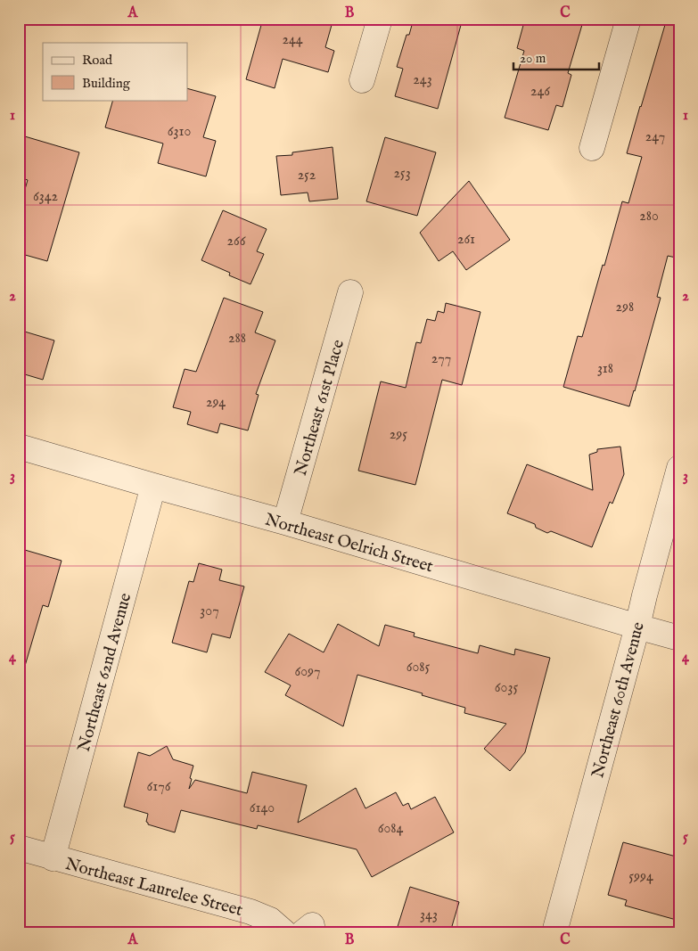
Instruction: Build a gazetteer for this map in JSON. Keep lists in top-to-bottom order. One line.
{"streets":{"street":["Northeast 61st Place","Northeast Oelrich Street","Northeast 62nd Avenue","Northeast 60th Avenue","Northeast Laurelee Street"]},"crossings":[["Northeast 61st Place","Northeast Oelrich Street"],["Northeast Oelrich Street","Northeast 62nd Avenue"],["Northeast Oelrich Street","Northeast 60th Avenue"],["Northeast 62nd Avenue","Northeast Laurelee Street"]],"house_numbers":["244","243","246","6310","247","253","252","6342","280","261","266","298","288","277","318","294","295","307","6085","6097","6035","6176","6140","6084","5994","343"],"legend":["Road","Building"],"scale_bar":"20 m","grid":{"columns":["A","B","C"],"rows":["1","2","3","4","5"]}}
